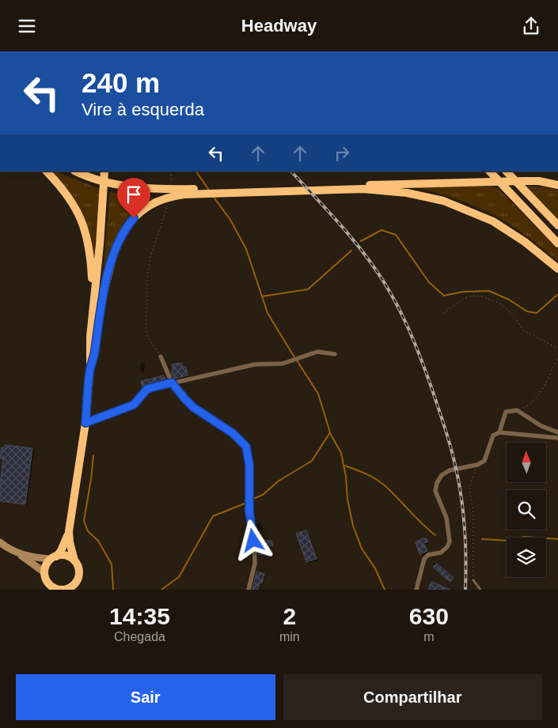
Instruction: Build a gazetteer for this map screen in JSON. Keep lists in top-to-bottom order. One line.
{"north":"top","page":{"header":"Headway","turn":["240 m","Vire à esquerda"],"eta":["14:35","Chegada","2","min","630","m"],"buttons":["Sair","Compartilhar"]}}
